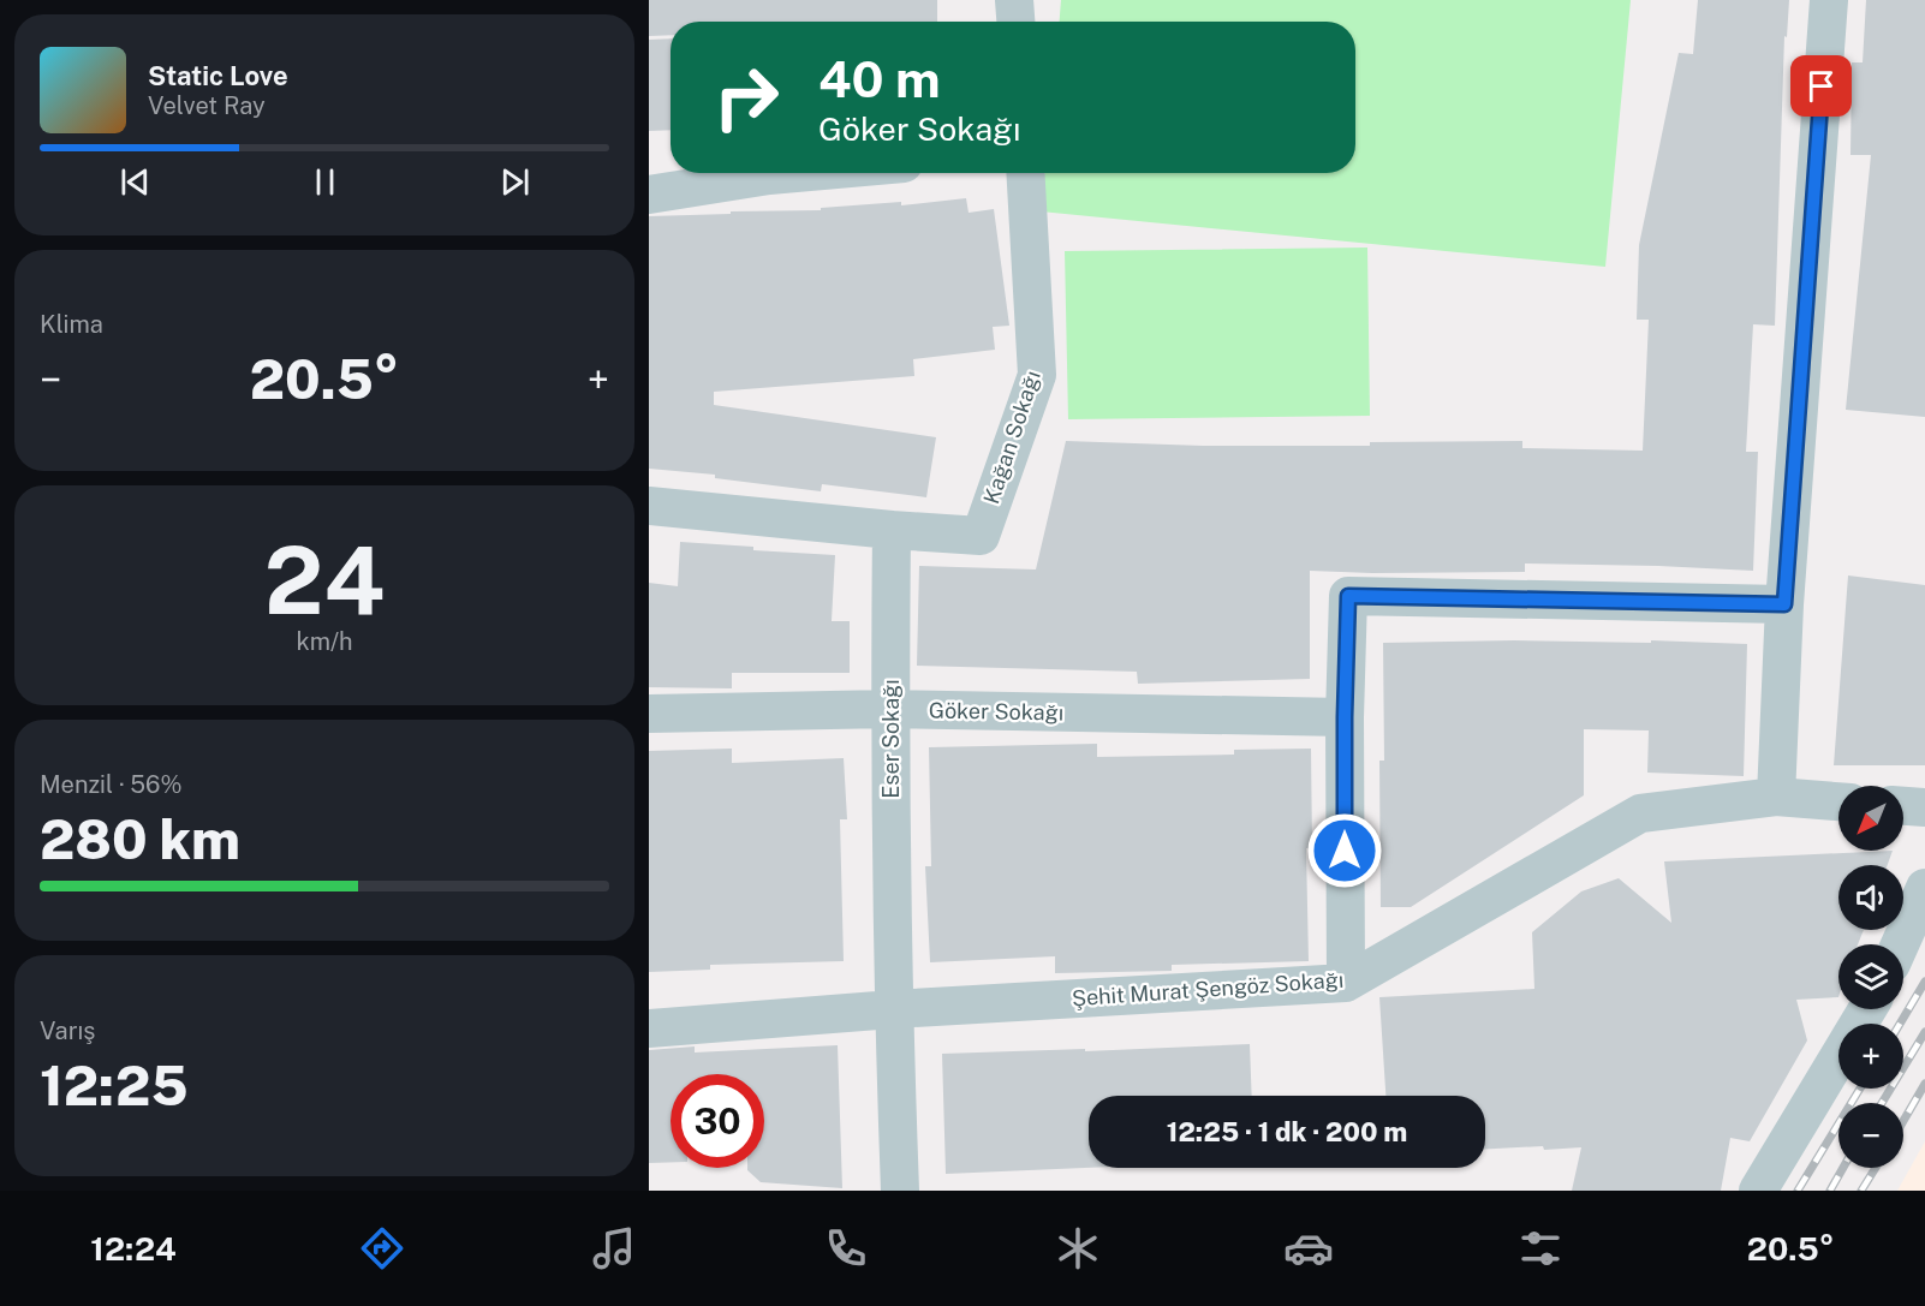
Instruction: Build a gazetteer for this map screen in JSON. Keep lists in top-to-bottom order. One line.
{"streets":{"street":["Kağan Sokağı","Göker Sokağı","Eser Sokağı","Şehit Murat Şengöz Sokağı"]},"crossings":[["Kağan Sokağı","Eser Sokağı"],["Göker Sokağı","Eser Sokağı"],["Eser Sokağı","Şehit Murat Şengöz Sokağı"]],"north":"bottom left","page":{"turn":["40 m","Göker Sokağı"],"song":["Static Love","Velvet Ray"],"tile":["Klima",["24","km/h"],["Menzil · 56%","280 km"],["Varış","12:25"]],"heat":["−","20.5°","+"],"map_buttons":["+","−"],"limit":"30","trip":"12:25 · 1 dk · 200 m","tabs":["12:24","20.5°"]}}
